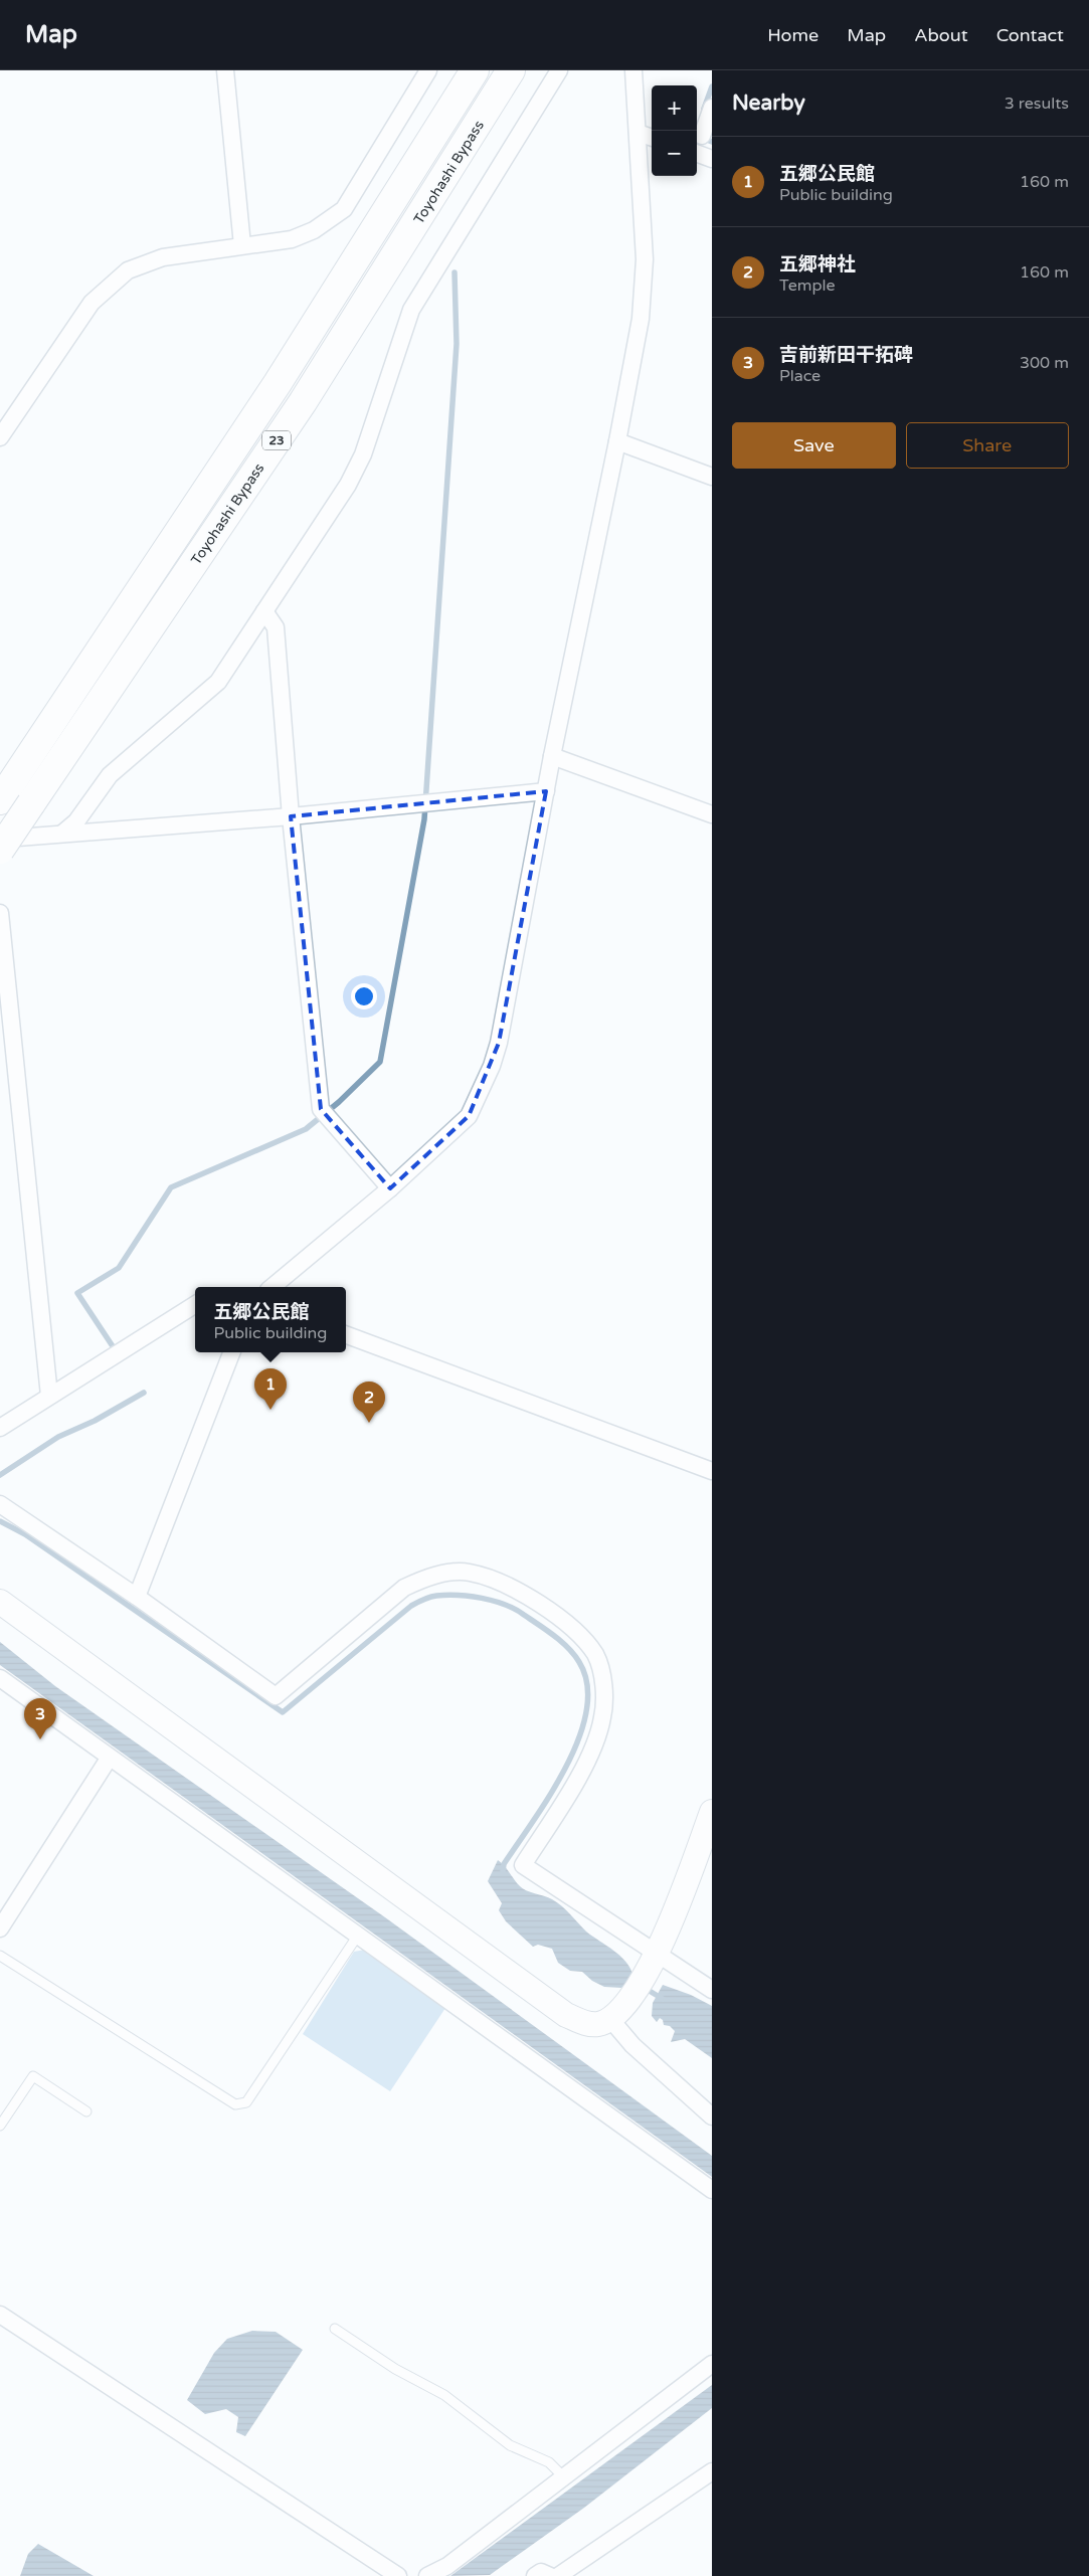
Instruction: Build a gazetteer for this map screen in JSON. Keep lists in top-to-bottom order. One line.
{"streets":{"highway":["Toyohashi Bypass","23"]},"page":{"header":"Map","nav":["Home","Map","About","Contact"],"heading":["Nearby","3 results"],"map_buttons":["+","−"],"list":[{"mark":"1","name":"五郷公民館","note":"Public building","value":"160 m"},{"mark":"2","name":"五郷神社","note":"Temple","value":"160 m"},{"mark":"3","name":"吉前新田干拓碑","note":"Place","value":"300 m"}],"buttons":["Save","Share"],"popup":["五郷公民館","Public building"],"pins":["1","2","3"]}}
